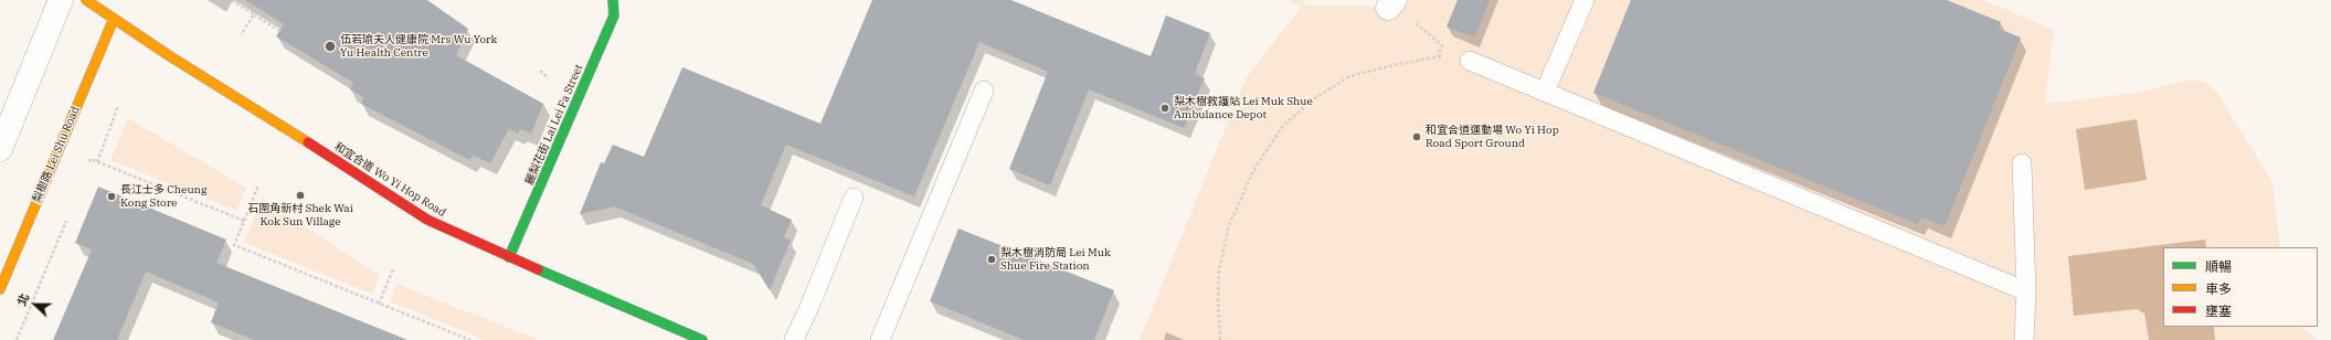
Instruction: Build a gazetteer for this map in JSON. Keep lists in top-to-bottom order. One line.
{"streets":{"main road":["麗梨花街 Lai Lei Fa Street","梨樹路 Lei Shu Road","和宜合道 Wo Yi Hop Road"]},"crossings":[["麗梨花街 Lai Lei Fa Street","和宜合道 Wo Yi Hop Road"],["梨樹路 Lei Shu Road","和宜合道 Wo Yi Hop Road"]],"places":["伍若瑜夫人健康院 Mrs Wu York Yu Health Centre","梨木樹救護站 Lei Muk Shue Ambulance Depot","和宜合道運動場 Wo Yi Hop Road Sport Ground","石圍角新村 Shek Wai Kok Sun Village","長江士多 Cheung Kong Store","梨木樹消防局 Lei Muk Shue Fire Station"],"legend":["順暢","車多","壅塞"],"north":"left"}
